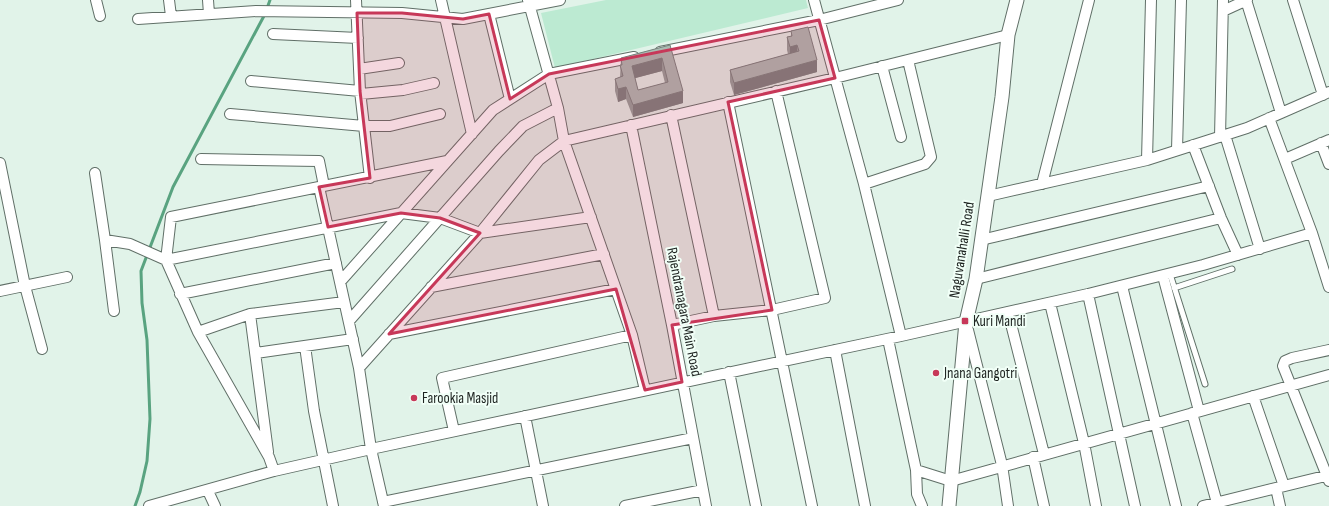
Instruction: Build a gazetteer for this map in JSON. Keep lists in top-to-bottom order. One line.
{"streets":{"street":["Naguvanahalli Road","Rajendranagara Main Road"]},"places":{"transit":["Kuri Mandi"],"other":["Jnana Gangotri","Farookia Masjid"]}}
